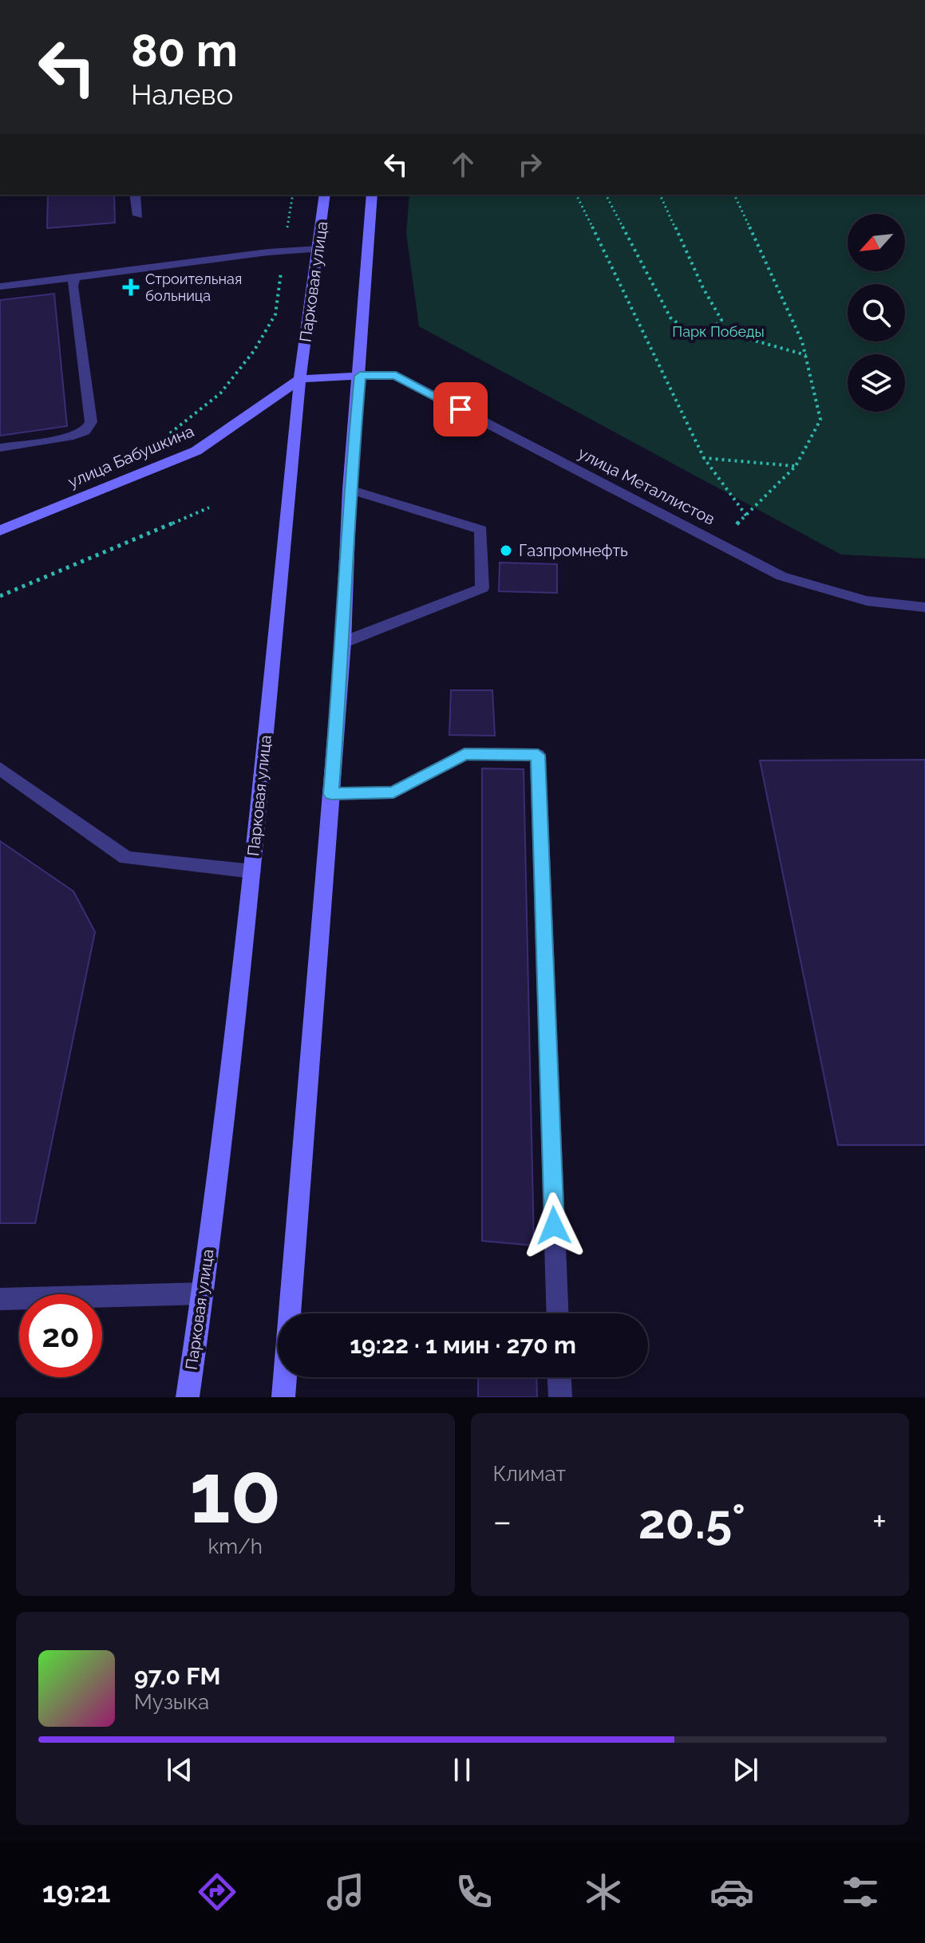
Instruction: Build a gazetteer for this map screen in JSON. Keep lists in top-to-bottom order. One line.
{"streets":{"main road":["Парковая улица","улица Бабушкина"],"street":["улица Металлистов"]},"crossings":[["Парковая улица","улица Бабушкина"]],"parks":["Парк Победы"],"places":{"health":["Строительная больница"],"other":["Газпромнефть"]},"north":"bottom left","page":{"turn":["80 m","Налево"],"limit":"20","trip":"19:22 · 1 мин · 270 m","tile":[["10","km/h"],"Климат"],"heat":["−","20.5°","+"],"song":["97.0 FM","Музыка"],"tabs":"19:21"}}
